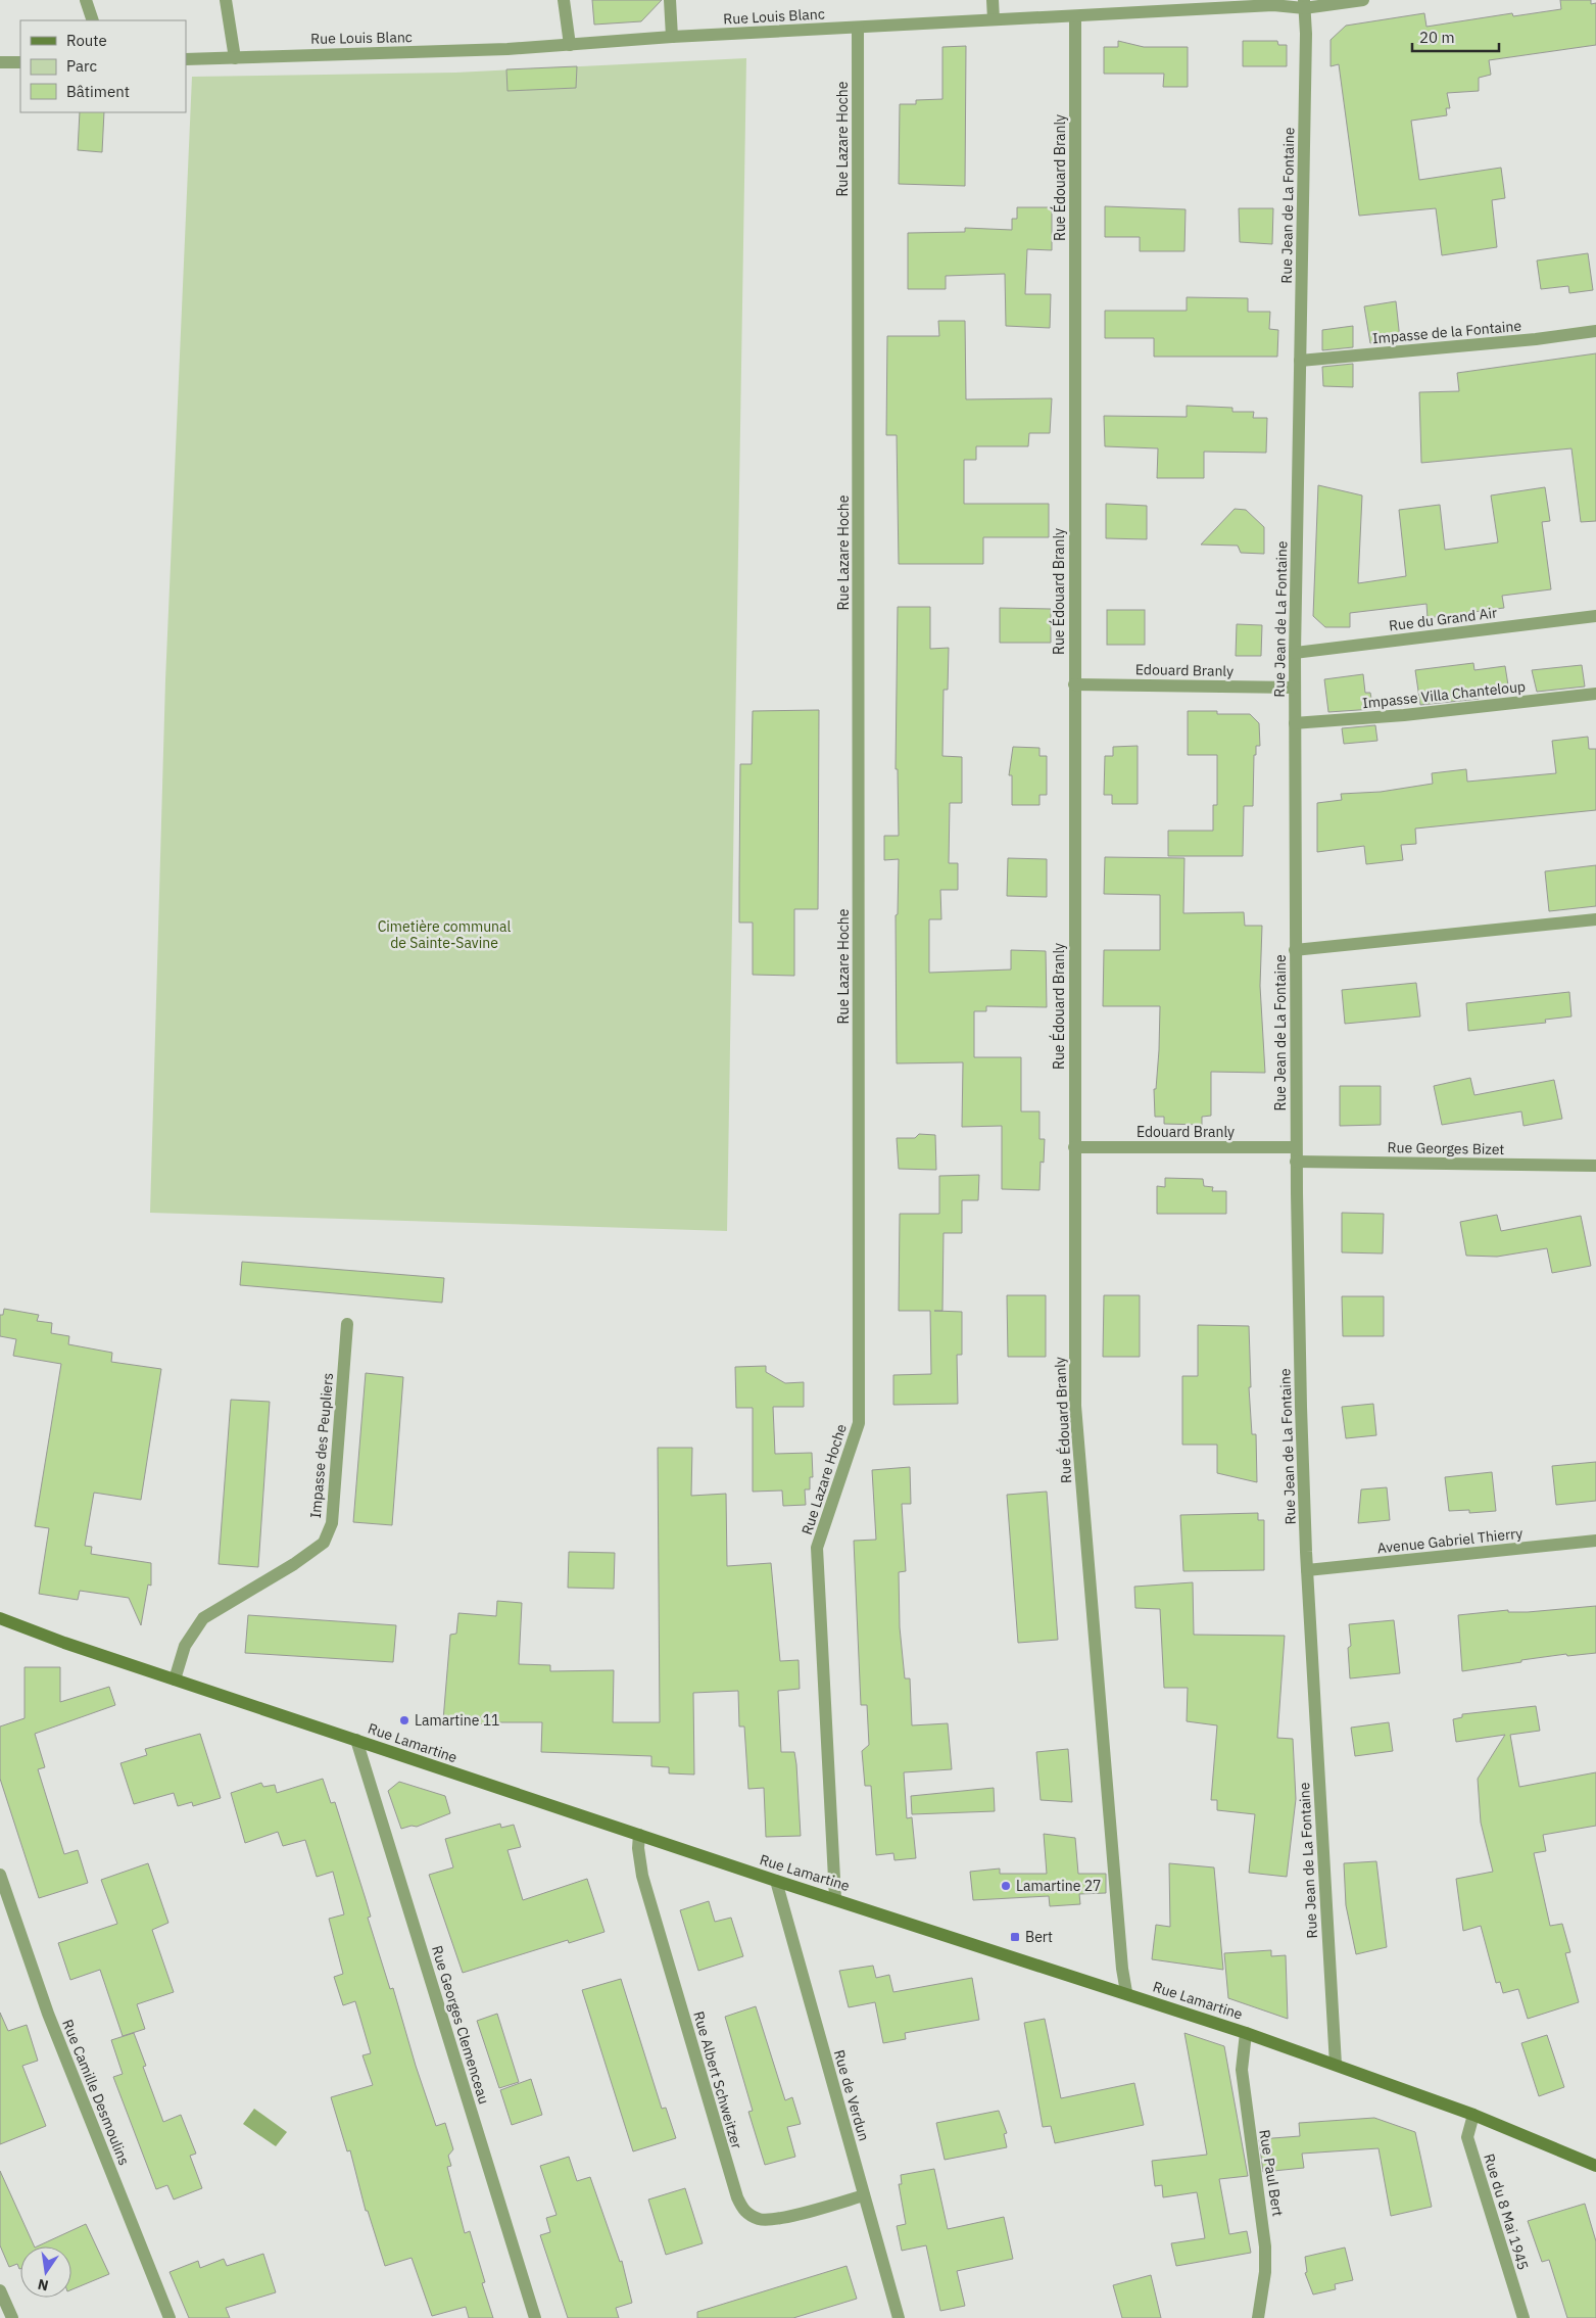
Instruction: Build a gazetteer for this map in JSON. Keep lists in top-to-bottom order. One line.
{"streets":{"street":["Rue Louis Blanc","Rue Lazare Hoche","Rue Édouard Branly","Rue Jean de La Fontaine","Impasse de la Fontaine","Rue du Grand Air","Edouard Branly","Impasse Villa Chanteloup","Rue Georges Bizet","Impasse des Peupliers","Avenue Gabriel Thierry","Rue Lamartine","Rue Georges Clemenceau","Rue Albert Schweitzer","Rue Camille Desmoulins","Rue de Verdun","Rue Paul Bert","Rue du 8 Mai 1945"]},"crossings":[["Rue Louis Blanc","Rue Lazare Hoche"],["Rue Louis Blanc","Rue Édouard Branly"],["Rue Louis Blanc","Rue Jean de La Fontaine"],["Rue Lazare Hoche","Rue Lamartine"],["Rue Édouard Branly","Edouard Branly"],["Rue Édouard Branly","Rue Lamartine"],["Rue Jean de La Fontaine","Impasse de la Fontaine"],["Rue Jean de La Fontaine","Rue du Grand Air"],["Rue Jean de La Fontaine","Edouard Branly"],["Rue Jean de La Fontaine","Impasse Villa Chanteloup"],["Rue Jean de La Fontaine","Rue Georges Bizet"],["Rue Jean de La Fontaine","Avenue Gabriel Thierry"],["Rue Jean de La Fontaine","Rue Lamartine"],["Impasse des Peupliers","Rue Lamartine"],["Rue Lamartine","Rue Georges Clemenceau"],["Rue Lamartine","Rue Albert Schweitzer"],["Rue Lamartine","Rue de Verdun"],["Rue Lamartine","Rue Paul Bert"],["Rue Lamartine","Rue du 8 Mai 1945"],["Rue Albert Schweitzer","Rue de Verdun"]],"parks":["Cimetière communal de Sainte-Savine"],"places":{"other":["Lamartine 11","Lamartine 27"],"transit":["Bert"]},"legend":["Route","Parc","Bâtiment"],"scale_bar":"20 m","north":"bottom"}
